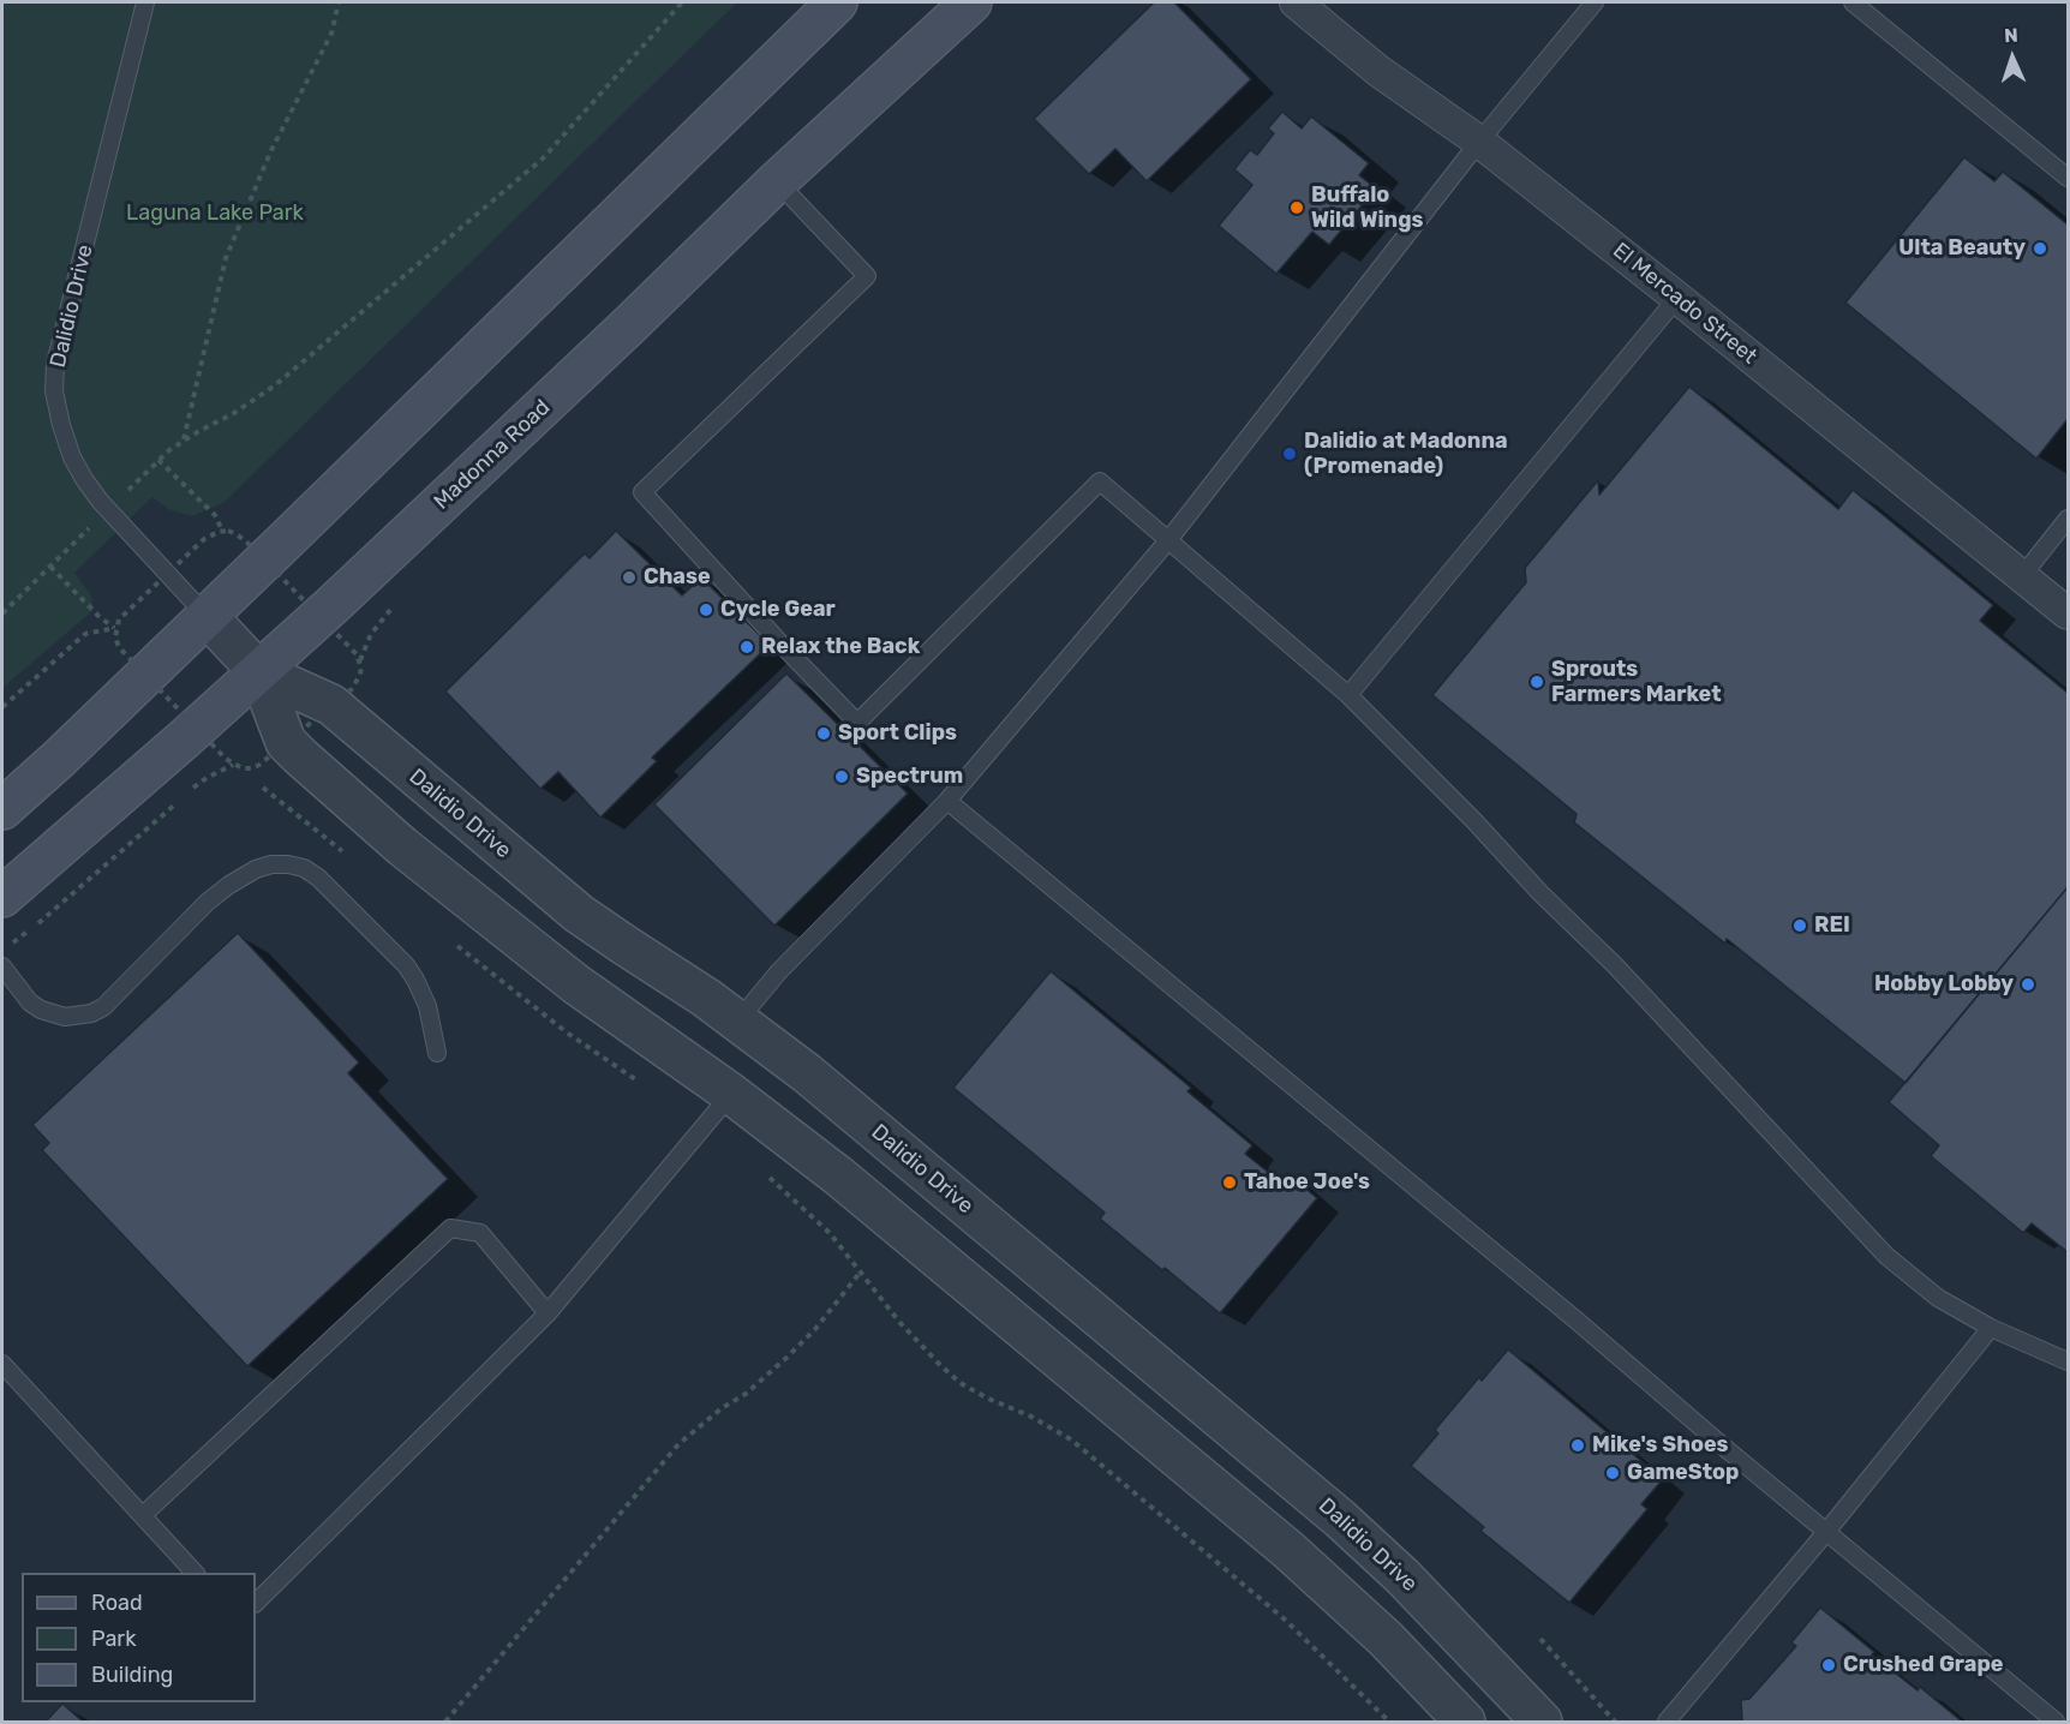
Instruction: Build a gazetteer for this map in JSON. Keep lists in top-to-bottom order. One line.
{"streets":{"main road":["Madonna Road"],"street":["El Mercado Street","Dalidio Drive"]},"crossings":[["Dalidio Drive","Madonna Road"]],"parks":["Laguna Lake Park"],"places":["Buffalo Wild Wings","Ulta Beauty","Dalidio at Madonna (Promenade)","Chase","Cycle Gear","Relax the Back","Sprouts Farmers Market","Sport Clips","Spectrum","REI","Hobby Lobby","Tahoe Joe's","Mike's Shoes","GameStop","Crushed Grape"],"legend":["Road","Park","Building"],"north":"top"}
